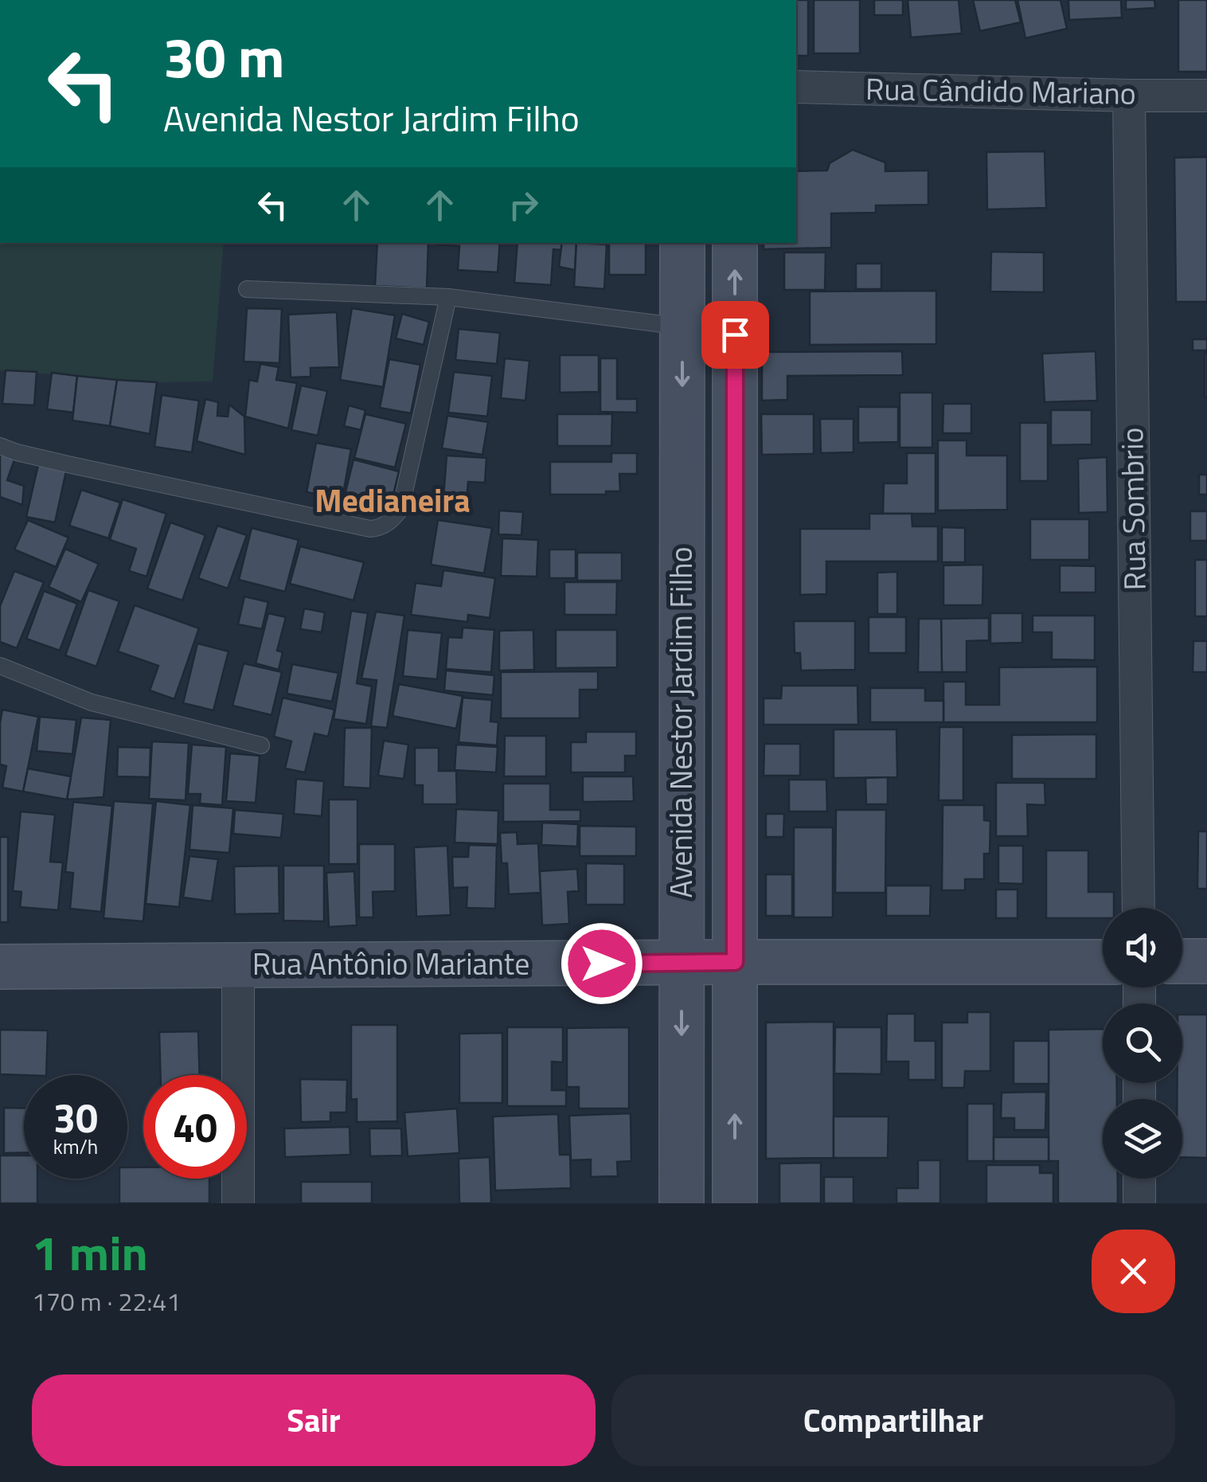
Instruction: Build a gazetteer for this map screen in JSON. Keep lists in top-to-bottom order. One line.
{"streets":{"main road":["Avenida Nestor Jardim Filho","Rua Antônio Mariante"],"street":["Rua Cândido Mariano","Rua Sombrio"]},"crossings":[["Rua Cândido Mariano","Rua Sombrio"],["Avenida Nestor Jardim Filho","Rua Antônio Mariante"]],"districts":["Medianeira"],"page":{"turn":["30 m","Avenida Nestor Jardim Filho"],"speed":"30 km/h","limit":"40","heading":["1 min","170 m · 22:41"],"buttons":["Sair","Compartilhar"]}}
